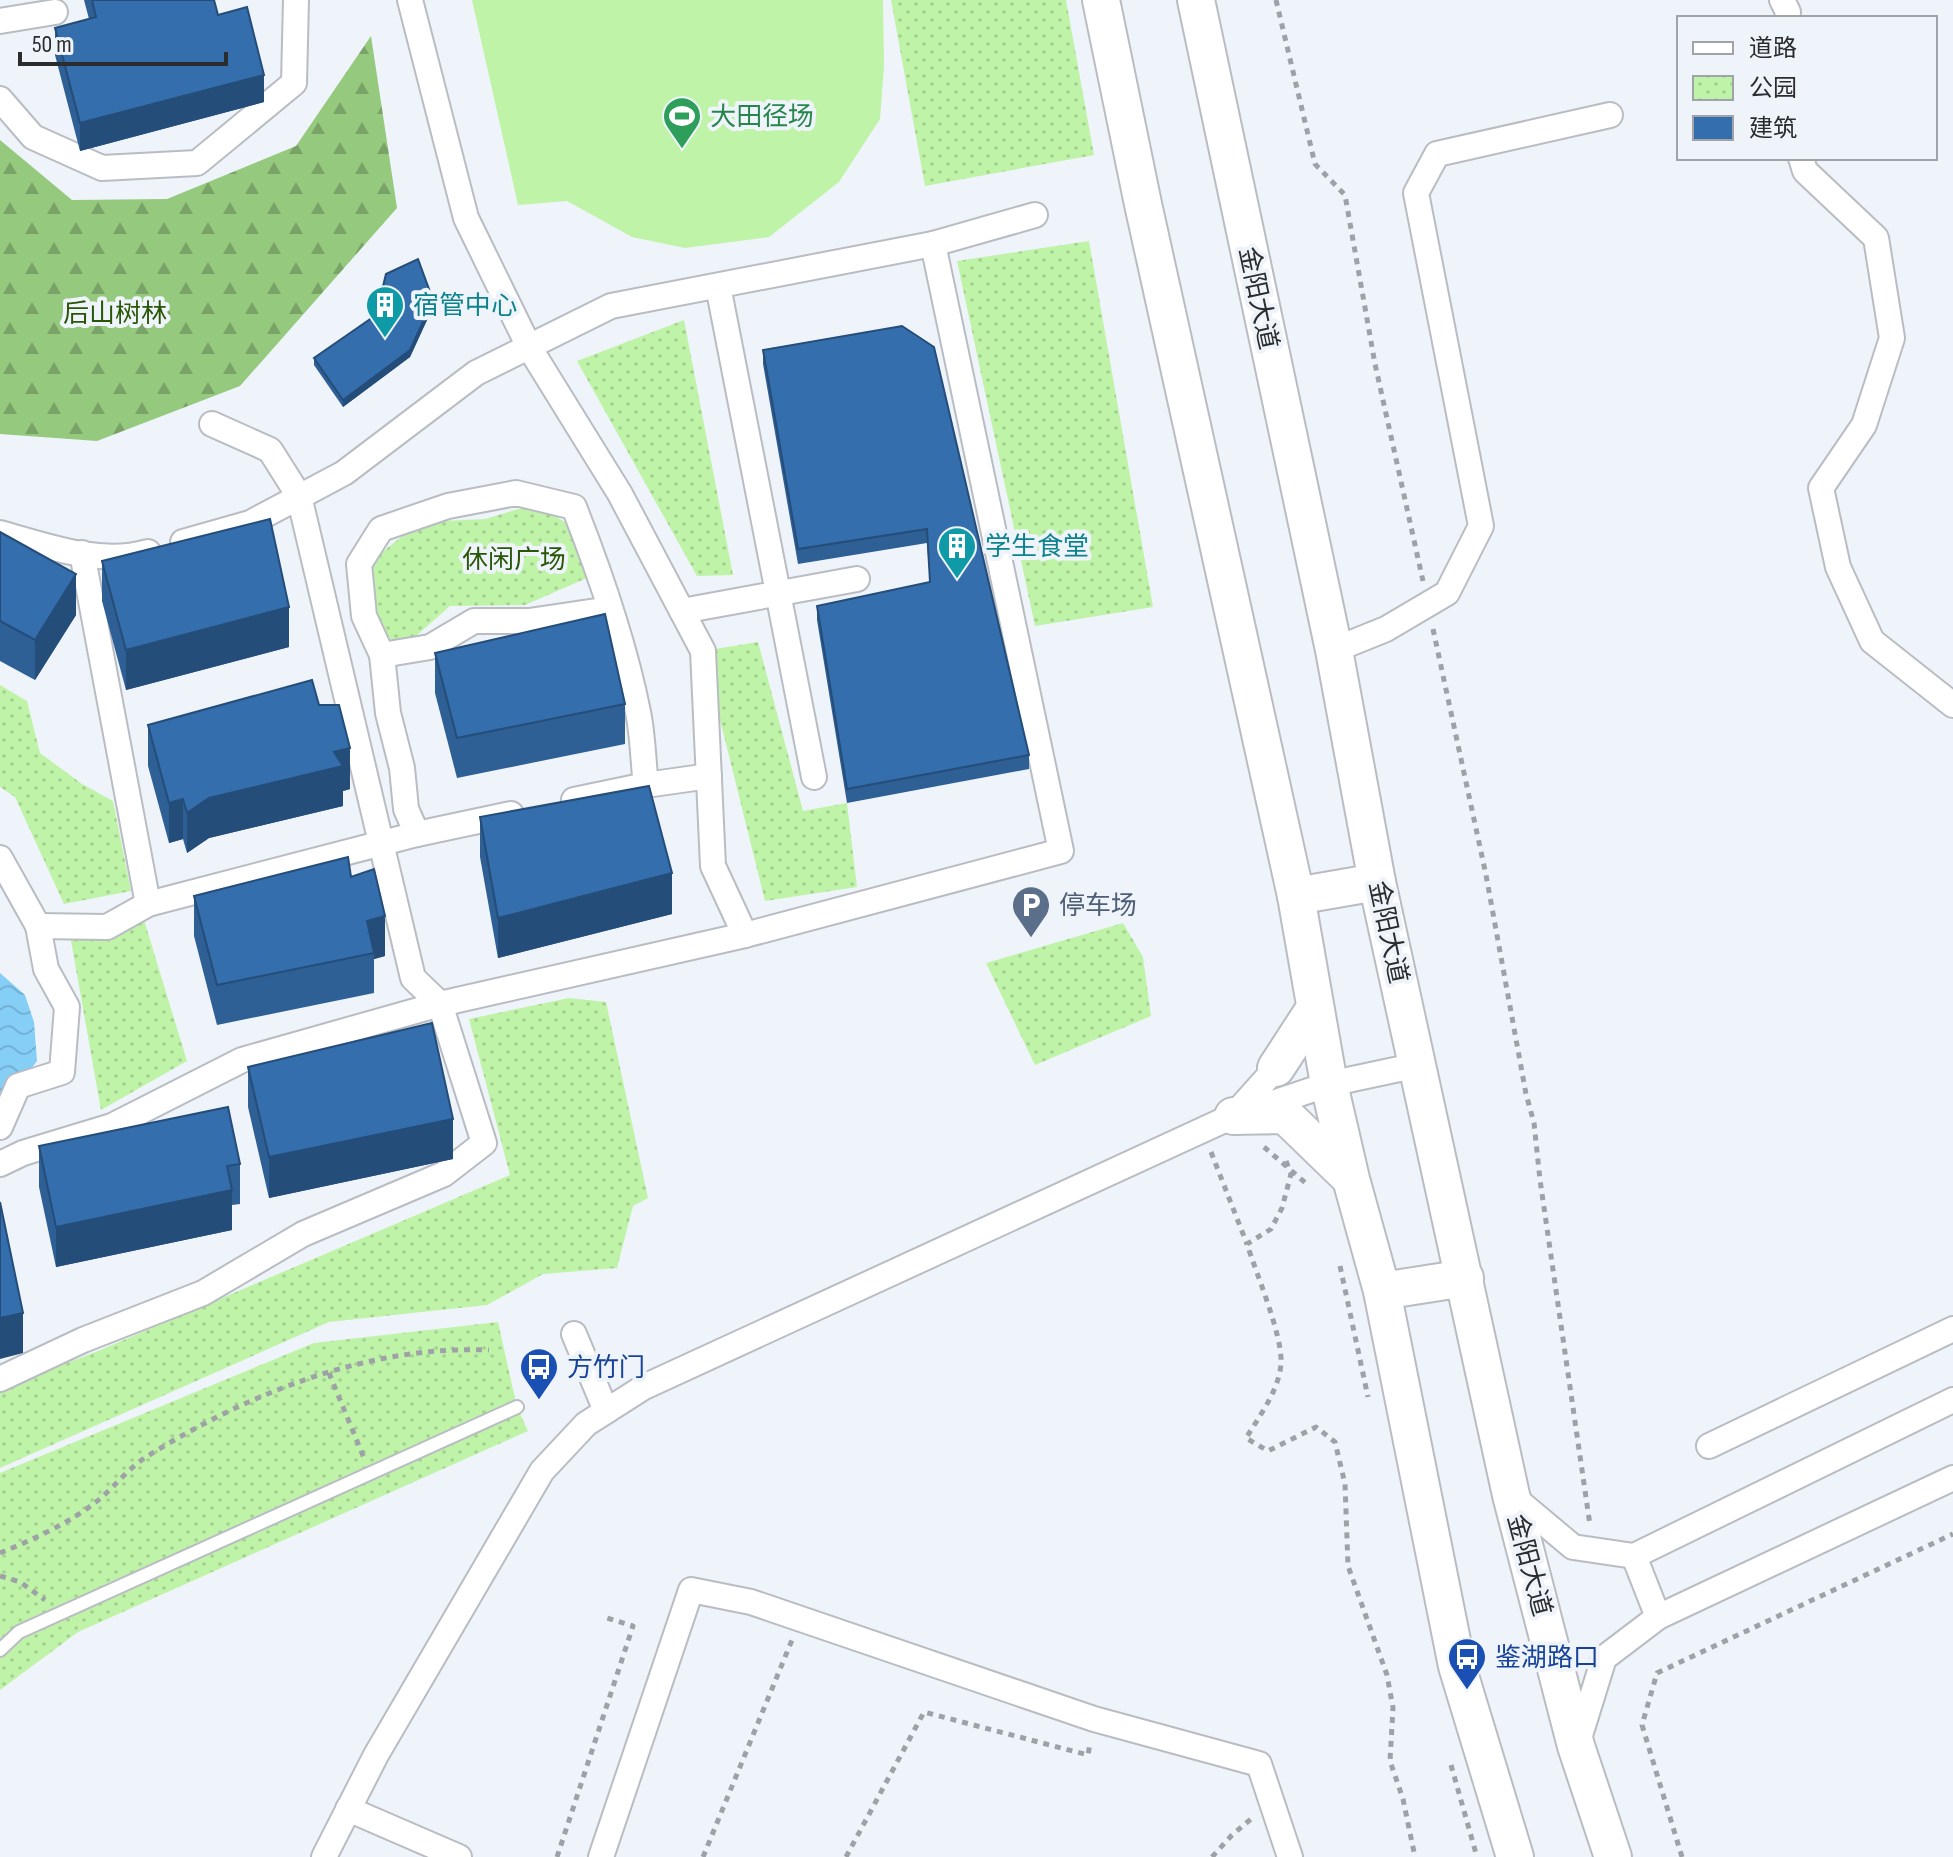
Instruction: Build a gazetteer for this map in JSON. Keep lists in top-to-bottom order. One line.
{"streets":{"main road":["金阳大道"]},"parks":["后山树林","休闲广场"],"places":{"sports":["大田径场"],"building":["宿管中心","学生食堂"],"parking":["停车场"],"bus stop":["方竹门","鉴湖路口"]},"legend":["道路","公园","建筑"],"scale_bar":"50 m"}
